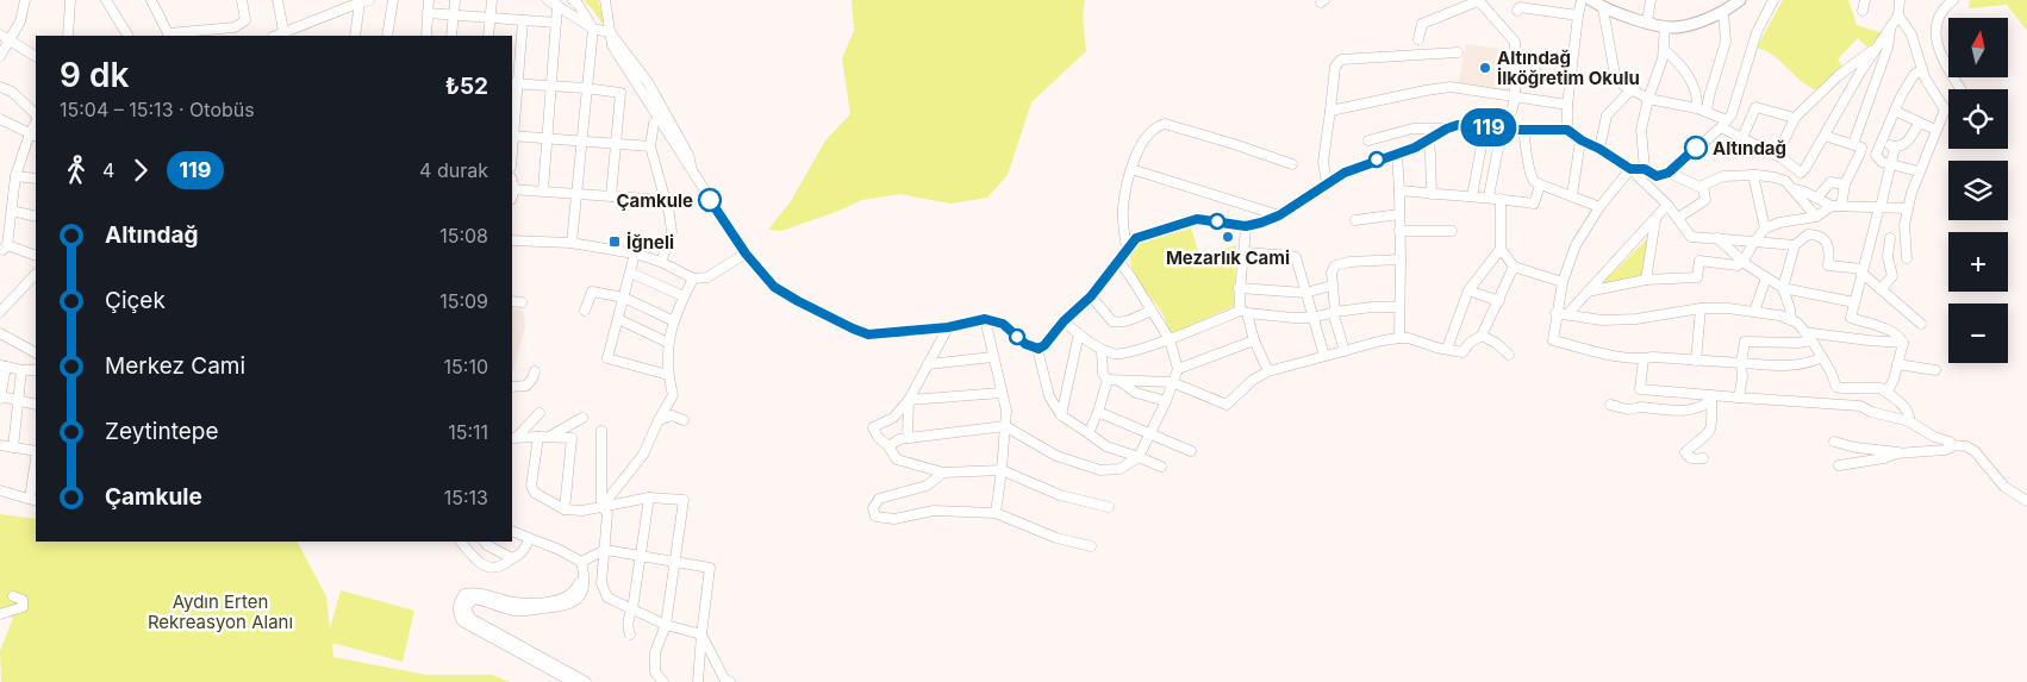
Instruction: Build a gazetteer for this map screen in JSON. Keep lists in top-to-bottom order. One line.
{"parks":["Aydın Erten Rekreasyon Alanı"],"places":{"other":["Altındağ İlköğretim Okulu","Altındağ","Çamkule","Mezarlık Cami"],"transit":["İğneli"]},"lines":["bus line 119"],"north":"top","page":{"on_map":"119","map_buttons":["+","−"],"heading":["9 dk","15:04 – 15:13 · Otobüs","₺52"],"legs":["4","119","4 durak"],"list":[{"name":"Altındağ","value":"15:08"},{"name":"Çiçek","value":"15:09"},{"name":"Merkez Cami","value":"15:10"},{"name":"Zeytintepe","value":"15:11"},{"name":"Çamkule","value":"15:13"}]}}
